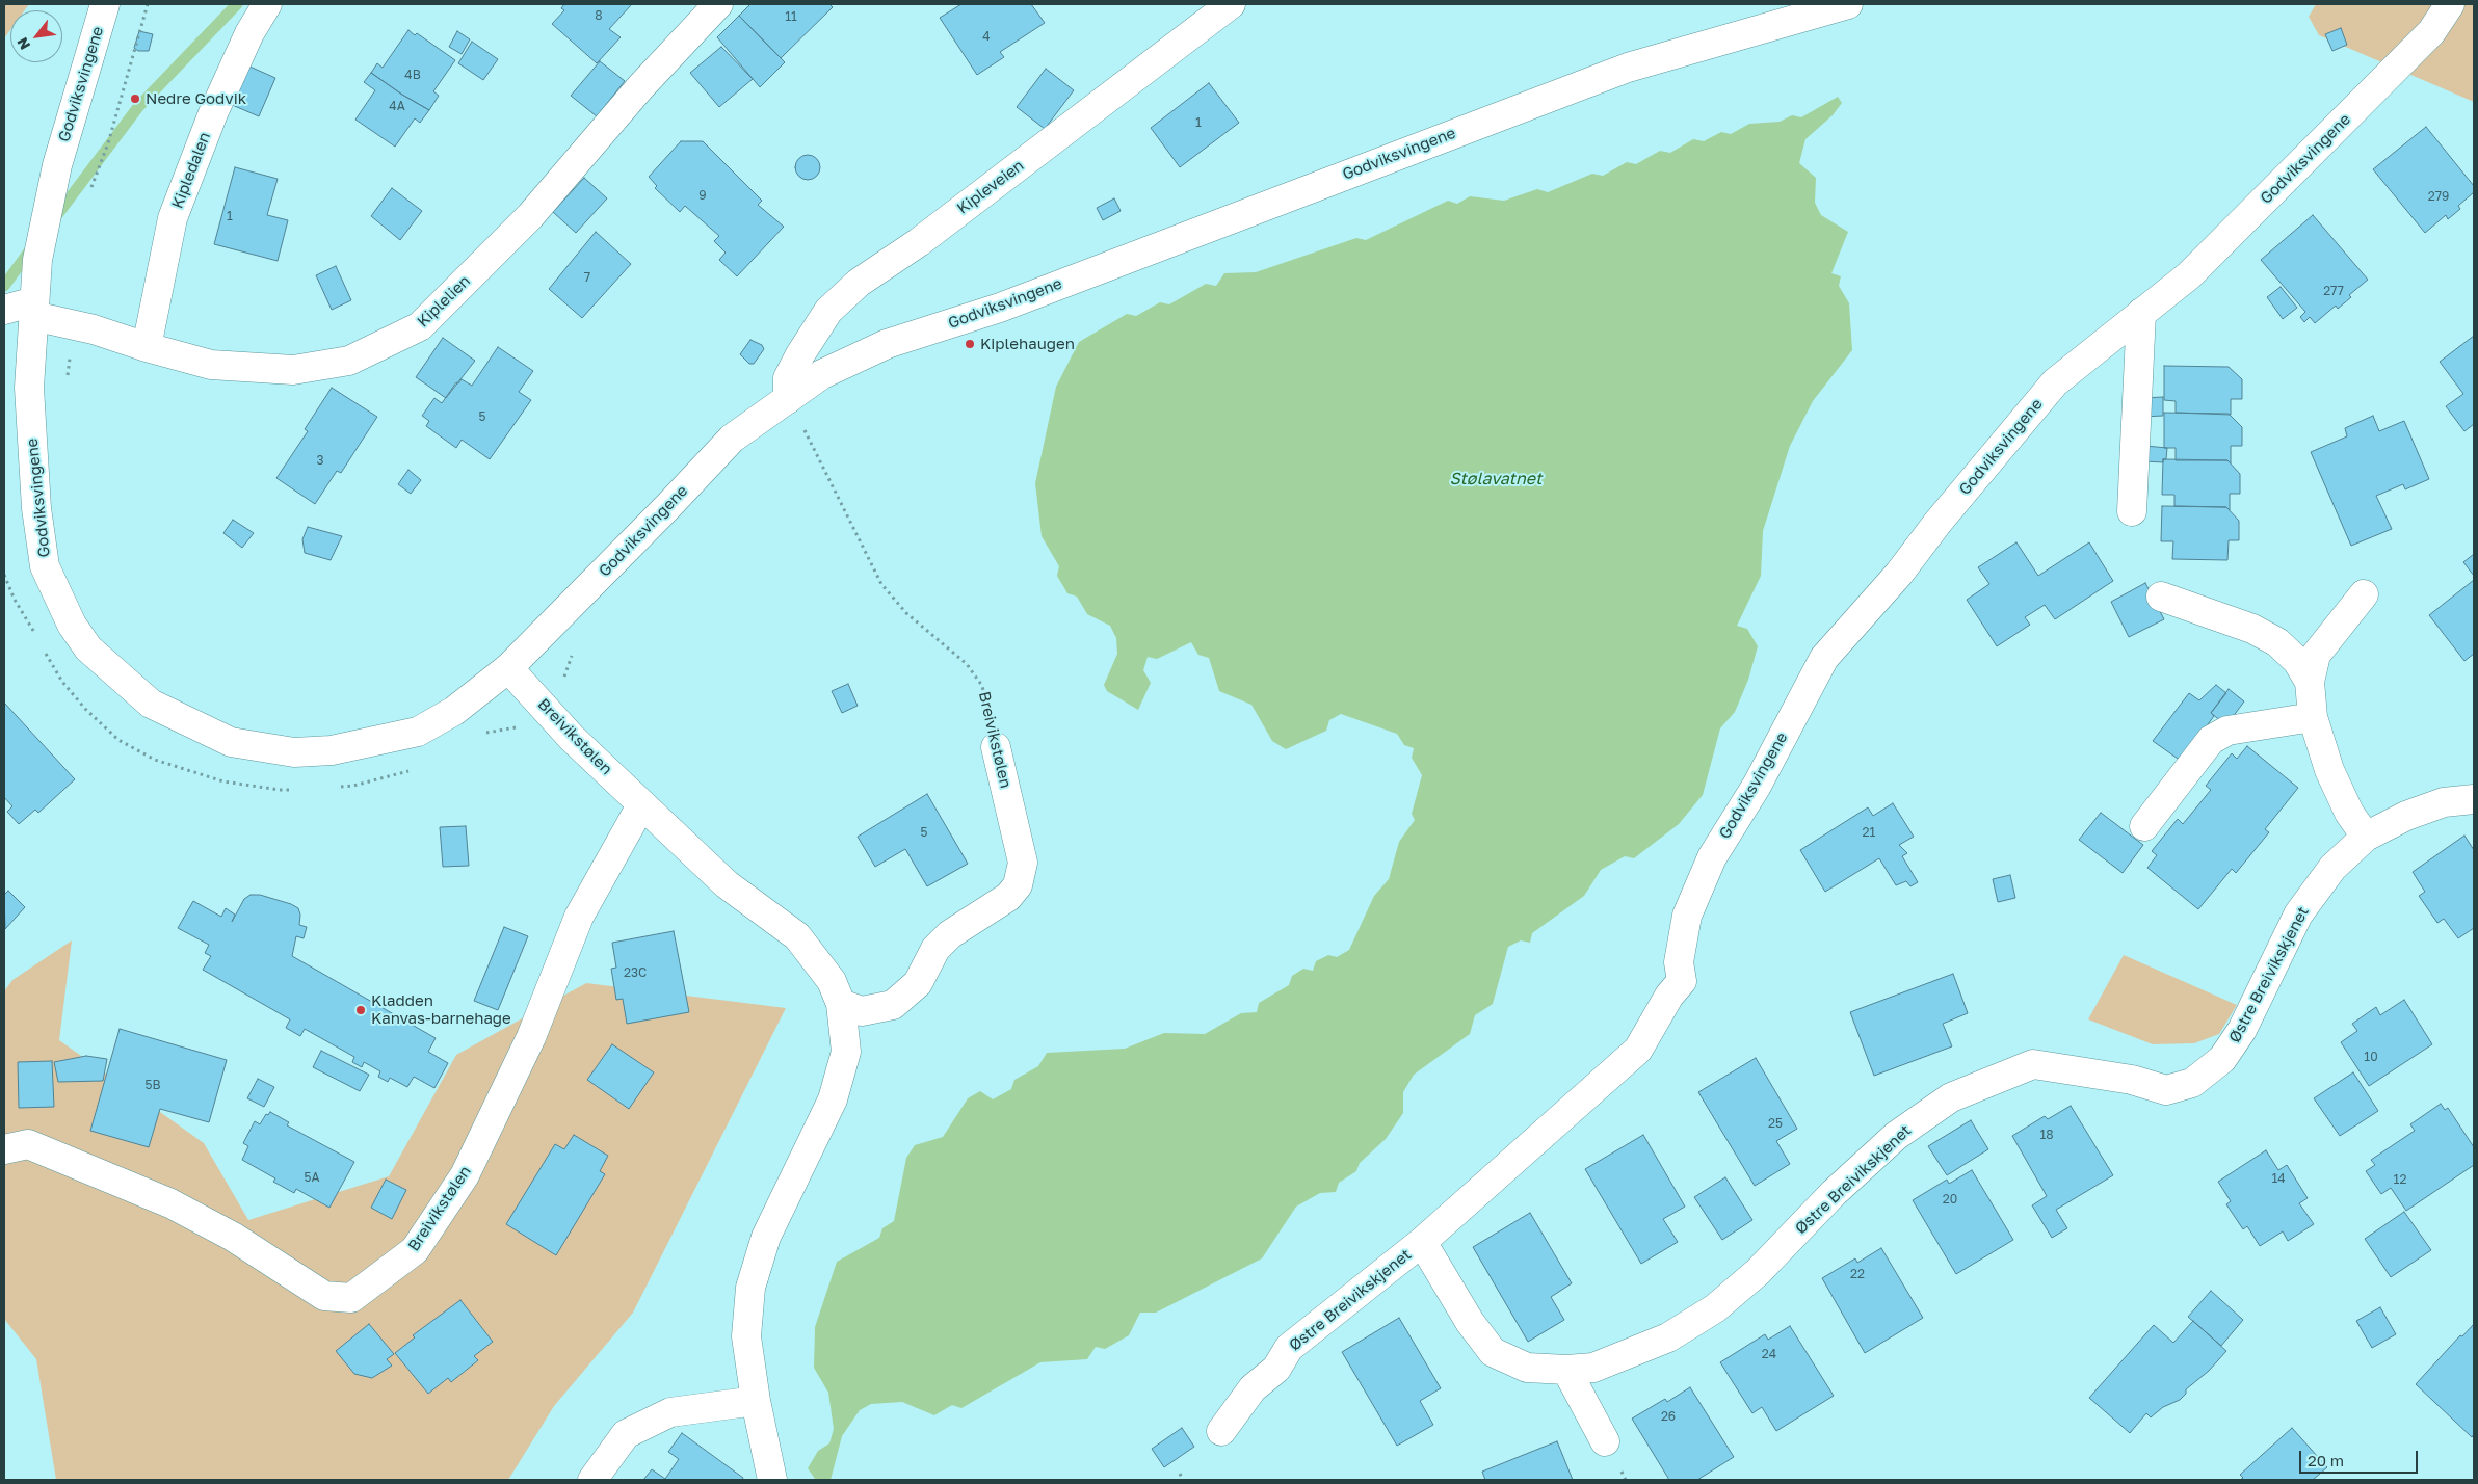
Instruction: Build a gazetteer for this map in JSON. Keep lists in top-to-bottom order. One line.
{"streets":{"street":["Godviksvingene","Kipledalen","Kipleveien","Kiplelien","Breivikstølen","Østre Breivikskjenet"]},"crossings":[["Godviksvingene","Kipleveien"],["Godviksvingene","Kiplelien"],["Godviksvingene","Breivikstølen"],["Godviksvingene","Østre Breivikskjenet"],["Kipledalen","Kiplelien"]],"water":["Stølavatnet"],"places":["Nedre Godvik","Kiplehaugen","Kladden Kanvas-barnehage"],"house_numbers":["8","11","4","4B","4A","1","9","279","1","7","277","5","3","5","21","23C","10","5B","25","18","5A","14","12","20","22","24","26"],"scale_bar":"20 m","north":"bottom left"}
